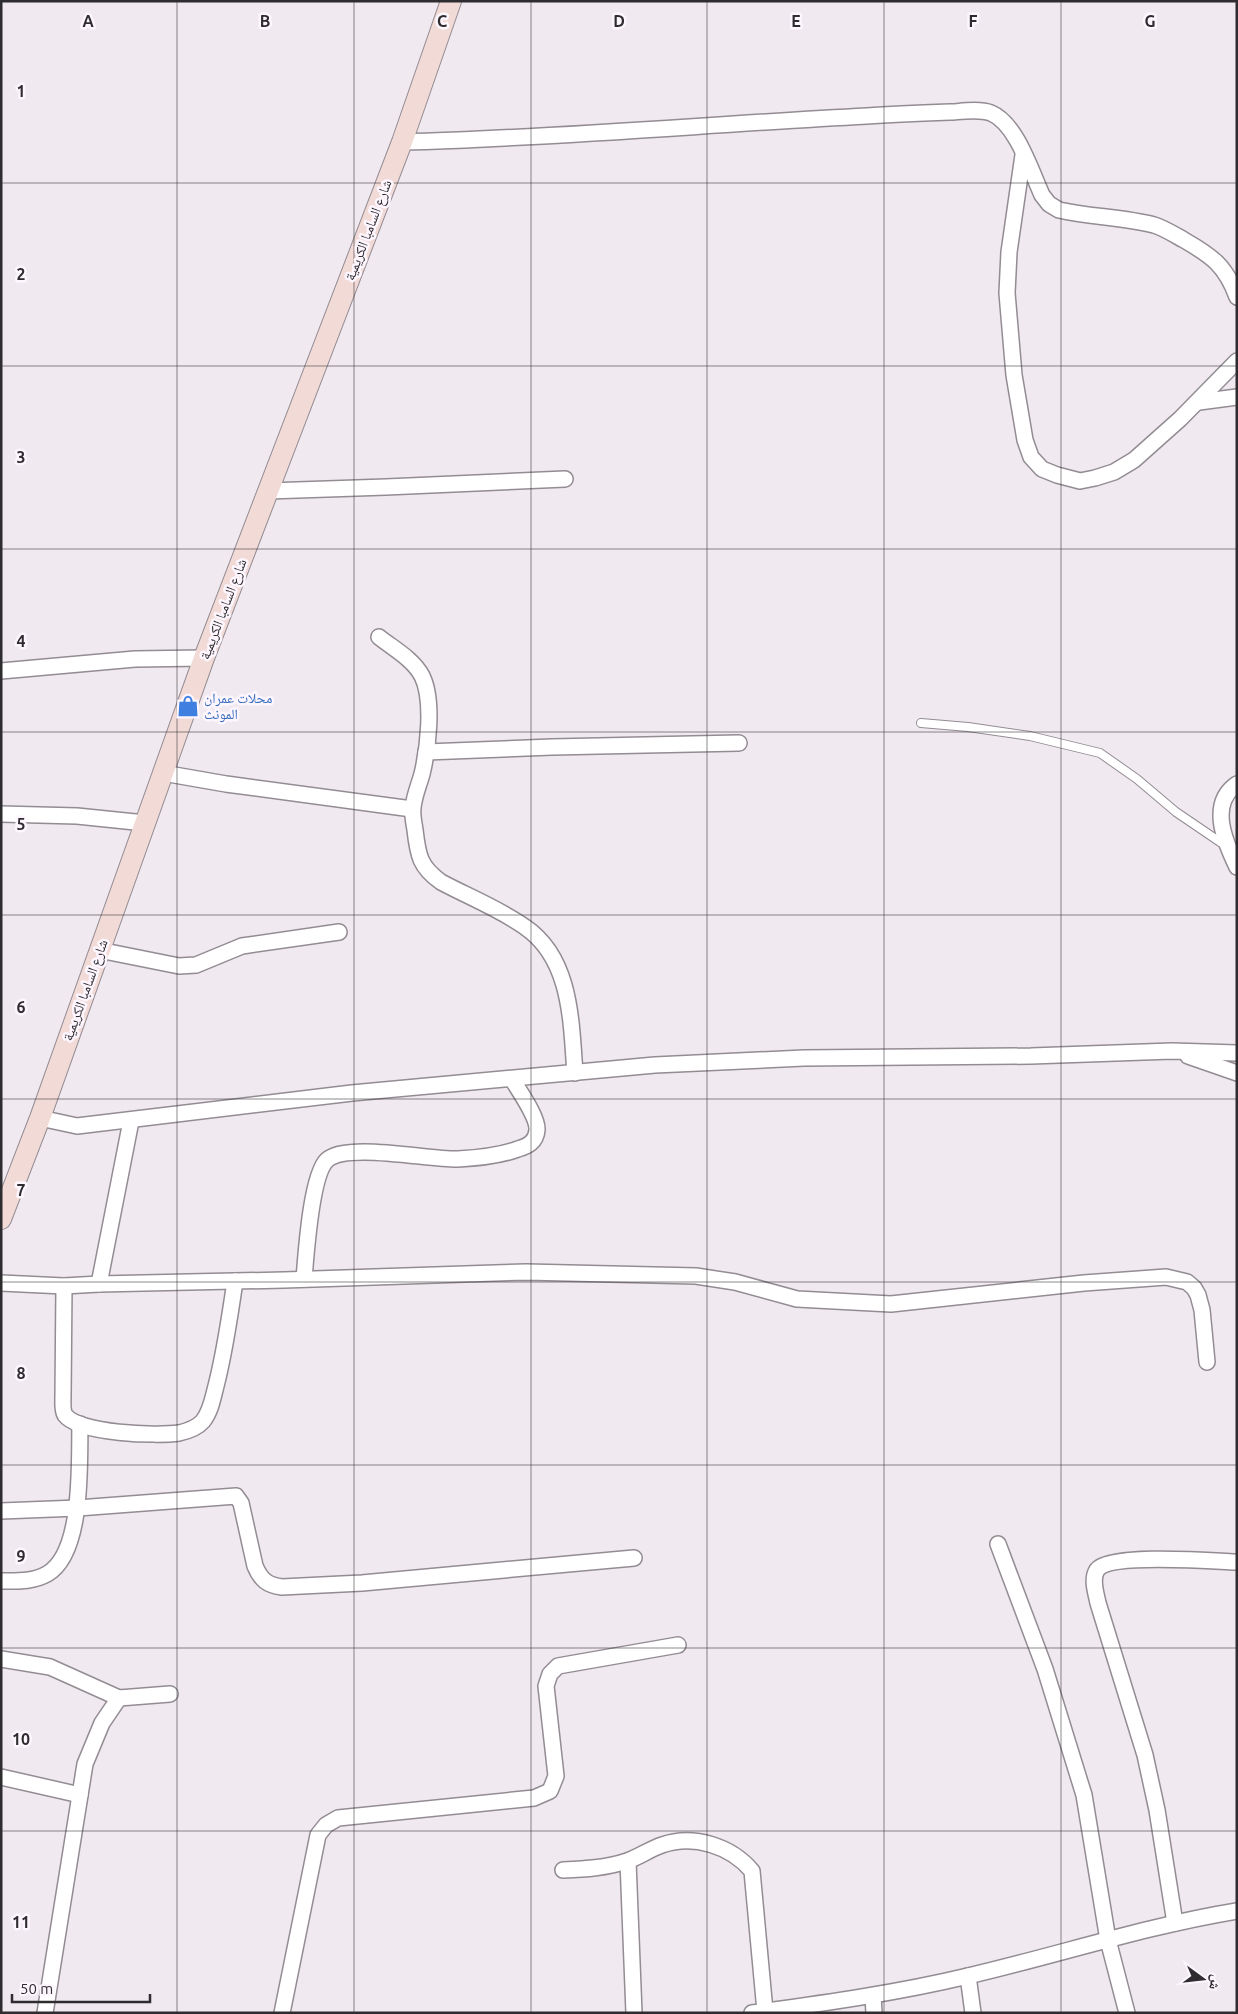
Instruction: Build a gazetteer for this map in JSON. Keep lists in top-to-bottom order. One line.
{"streets":{"main road":["شارع السامبا الكريمية"]},"places":{"shop":["محلات عمران المونث"]},"scale_bar":"50 m","north":"right","grid":{"columns":["A","B","C","D","E","F","G"],"rows":["1","2","3","4","5","6","7","8","9","10","11"]}}
